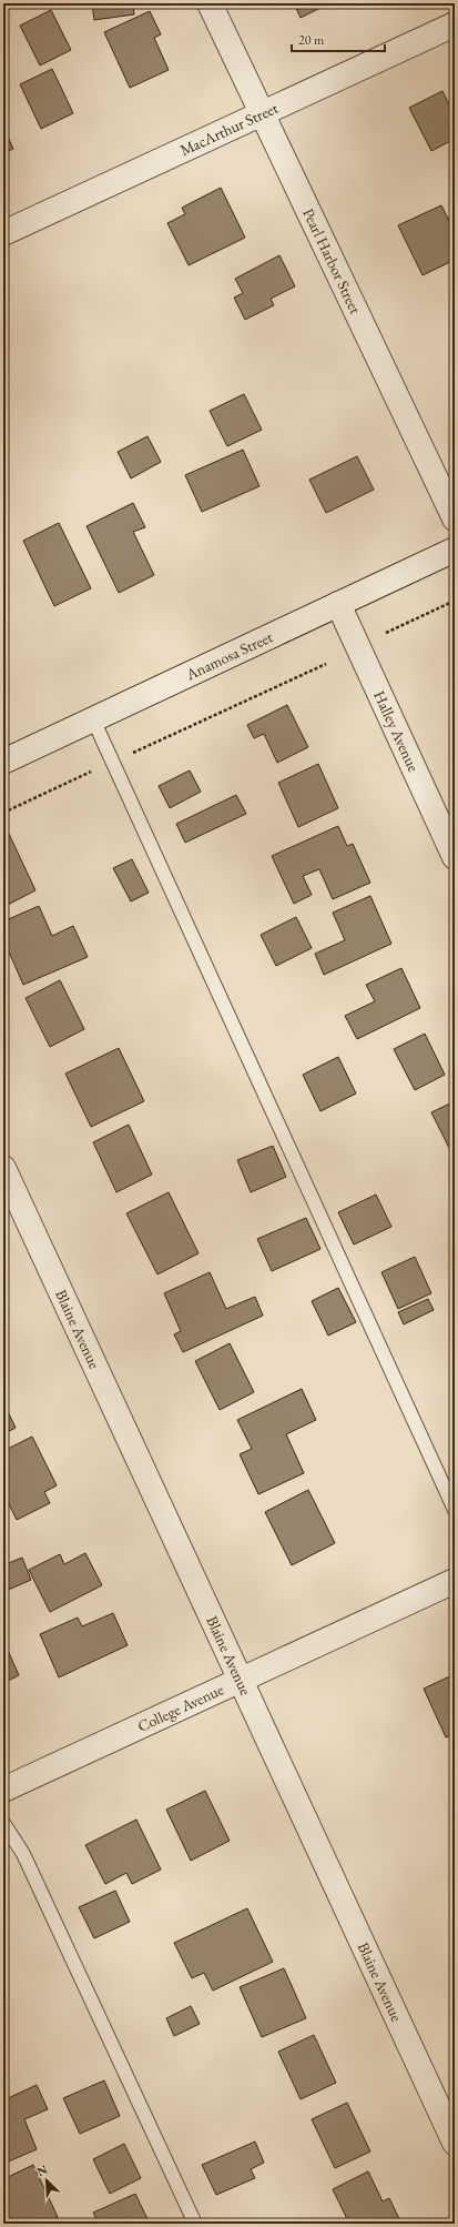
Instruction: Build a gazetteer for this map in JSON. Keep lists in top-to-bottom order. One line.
{"streets":{"street":["MacArthur Street","Pearl Harbor Street","Anamosa Street","Halley Avenue","Blaine Avenue","College Avenue"]},"crossings":[["MacArthur Street","Pearl Harbor Street"],["Anamosa Street","Halley Avenue"],["Blaine Avenue","College Avenue"]],"scale_bar":"20 m","north":"top left"}
